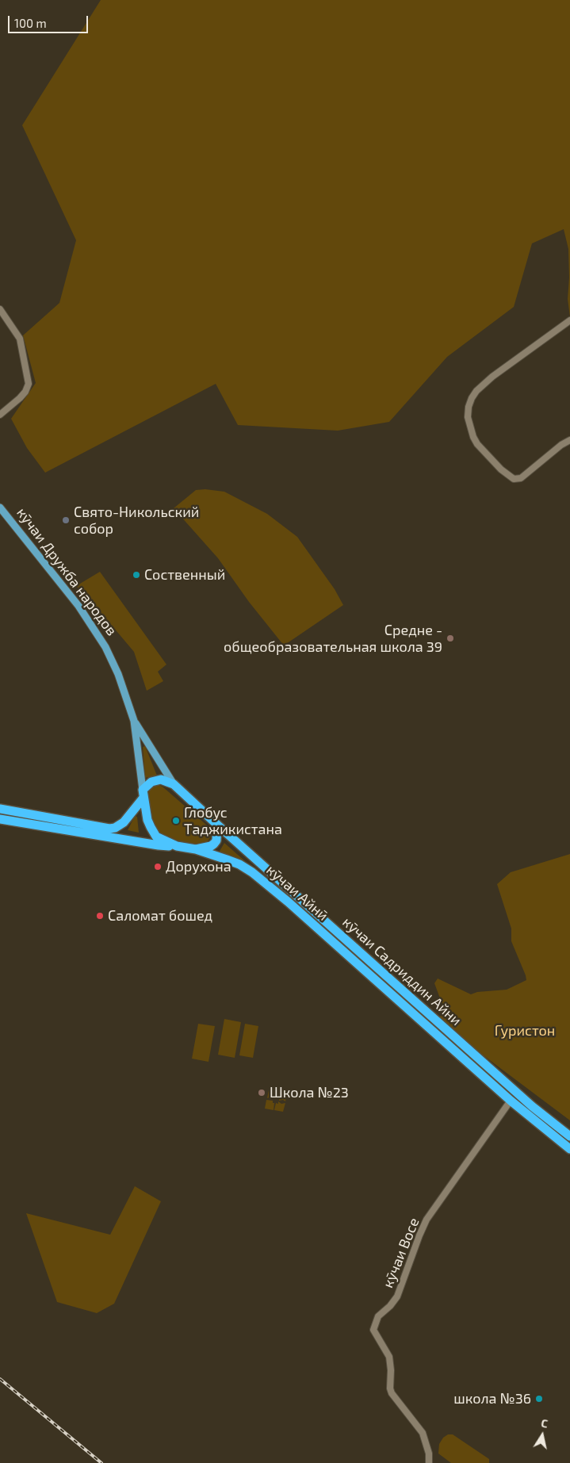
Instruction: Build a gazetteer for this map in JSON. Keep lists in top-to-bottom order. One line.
{"streets":{"highway":["кӯчаи Айнӣ","кӯчаи Садриддин Айни"],"main road":["кӯчаи Дружба народов"],"street":["кӯчаи Восе"]},"crossings":[["кӯчаи Айнӣ","кӯчаи Садриддин Айни"],["кӯчаи Садриддин Айни","кӯчаи Восе"]],"parks":["Гуристон"],"places":["Свято-Никольский собор","Соственный","Средне - общеобразовательная школа 39","Глобус Таджикистана","Дорухона","Саломат бошед","Школа №23","школа №36"],"scale_bar":"100 m","north":"top"}
